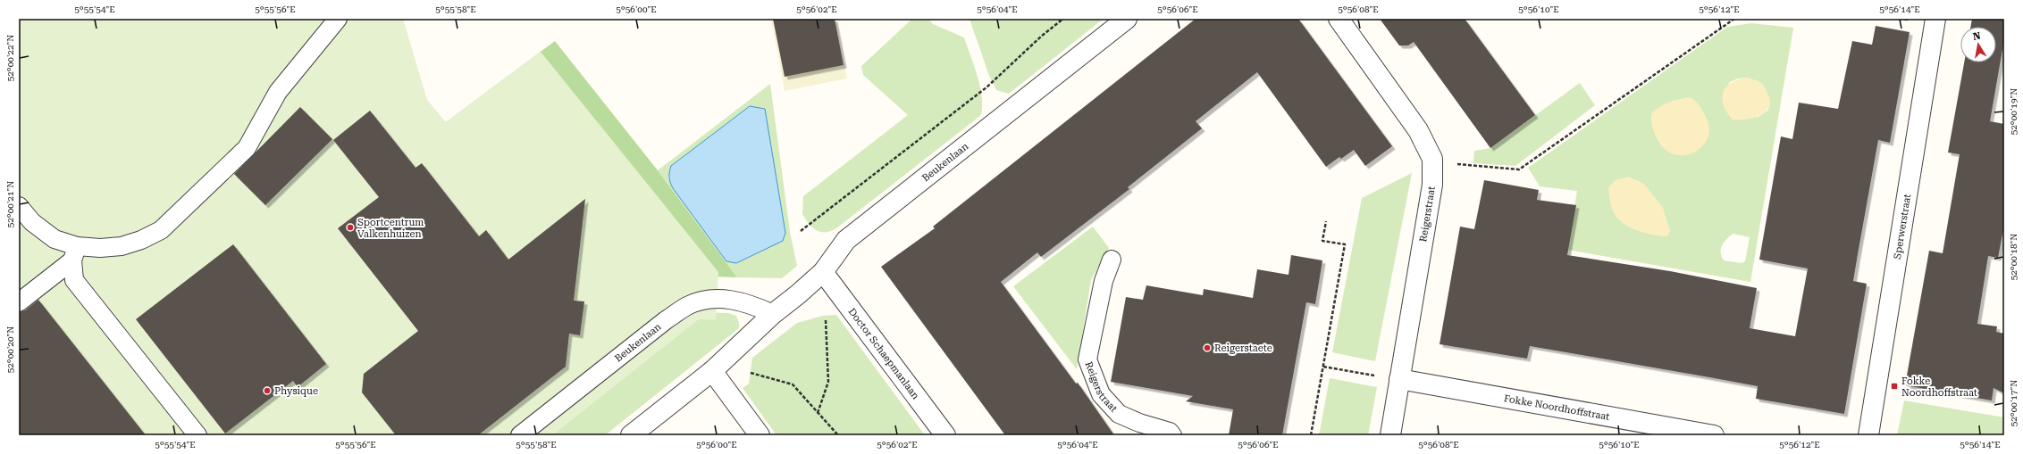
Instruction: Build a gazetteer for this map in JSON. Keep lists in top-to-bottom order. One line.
{"streets":{"street":["Beukenlaan","Reigerstraat","Sperwerstraat","Doctor Schaepmanlaan","Fokke Noordhoffstraat"]},"crossings":[["Beukenlaan","Doctor Schaepmanlaan"],["Reigerstraat","Fokke Noordhoffstraat"]],"places":{"other":["Sportcentrum Valkenhuizen","Reigerstaete","Physique"],"transit":["Fokke Noordhoffstraat"]},"north":"top","coordinates":["5°55'54\"E","5°55'56\"E","5°55'58\"E","5°56'00\"E","5°56'02\"E","5°56'04\"E","5°56'06\"E","5°56'08\"E","5°56'10\"E","5°56'12\"E","5°56'14\"E","52°00'22\"N","52°00'19\"N","52°00'21\"N","52°00'18\"N","52°00'20\"N","52°00'17\"N"]}
